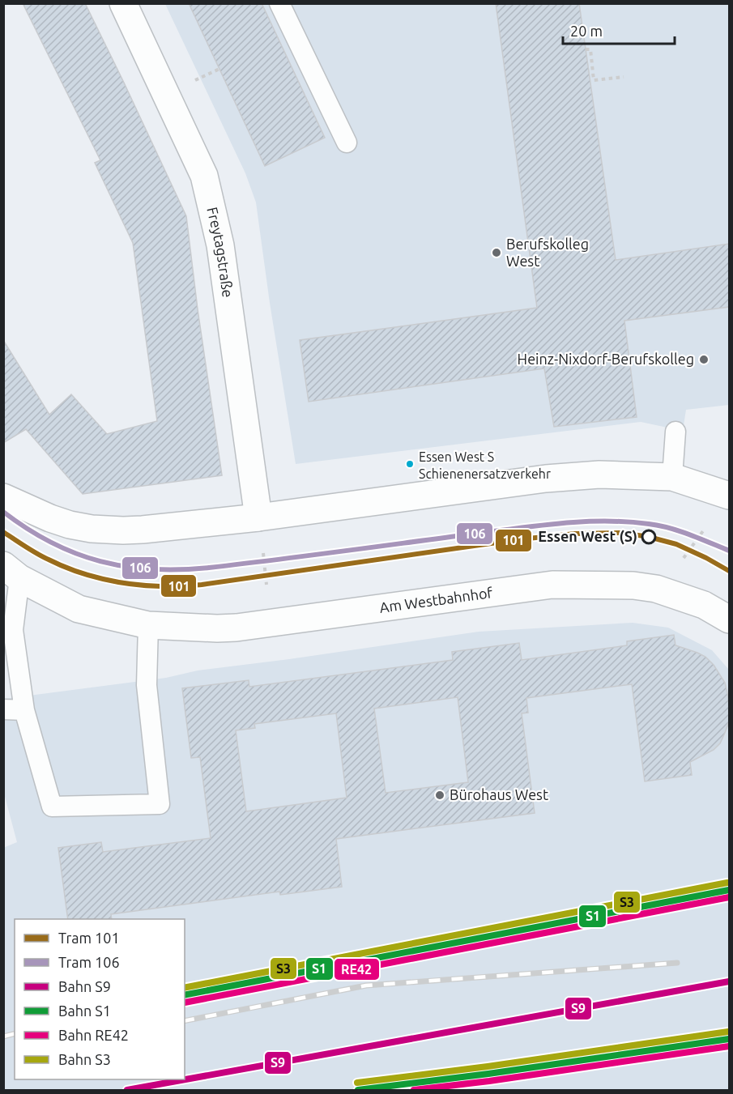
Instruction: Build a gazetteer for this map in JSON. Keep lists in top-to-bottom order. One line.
{"streets":{"main road":["Freytagstraße","Am Westbahnhof"]},"places":["Berufskolleg West","Heinz-Nixdorf-Berufskolleg","Essen West S Schienenersatzverkehr","Essen West (S)","Bürohaus West"],"lines":["tram line 106","tram line 101","rail line S3","rail line S1","rail line RE42","rail line S9"],"legend":["Tram 101","Tram 106","Bahn S9","Bahn S1","Bahn RE42","Bahn S3"],"scale_bar":"20 m"}
